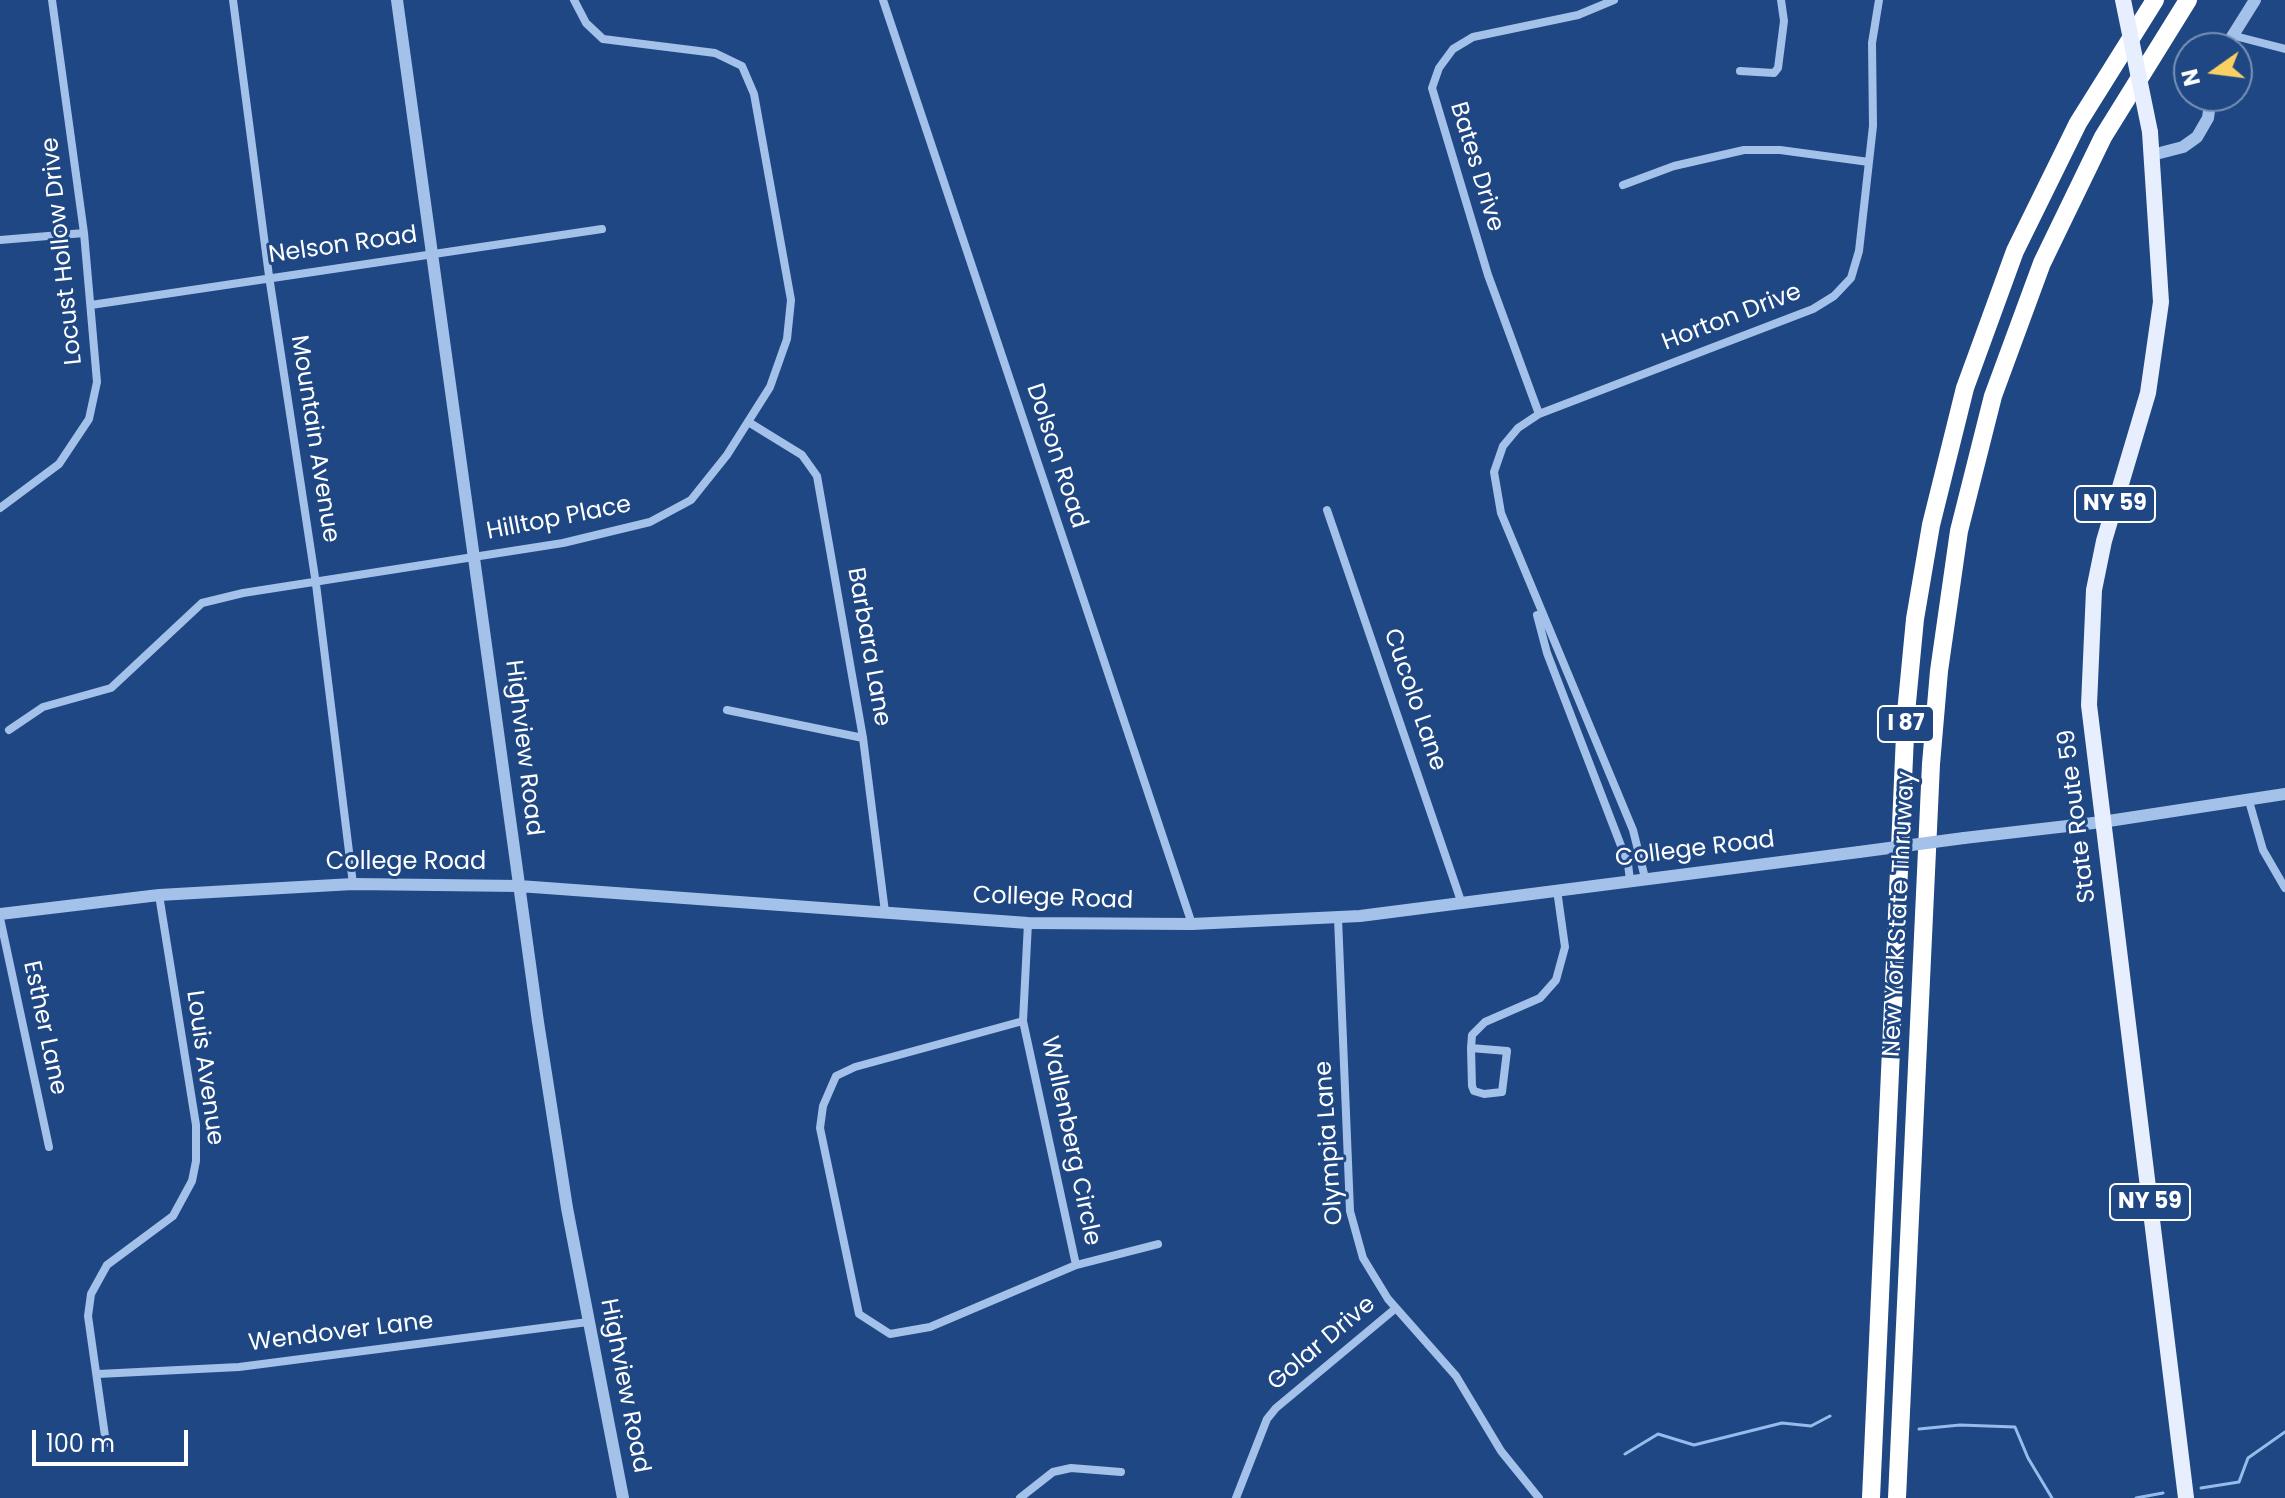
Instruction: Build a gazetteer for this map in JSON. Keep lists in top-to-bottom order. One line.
{"streets":{"highway":["I 87","New York State Thruway"],"main road":["NY 59","State Route 59"],"street":["Bates Drive","Nelson Road","Locust Hollow Drive","Horton Drive","Mountain Avenue","Dolson Road","Hilltop Place","Barbara Lane","Cucolo Lane","Highview Road","College Road","Esther Lane","Louis Avenue","Wallenberg Circle","Olympia Lane","Wendover Lane","Golar Drive"]},"crossings":[["Bates Drive","Horton Drive"],["Nelson Road","Locust Hollow Drive"],["Nelson Road","Mountain Avenue"],["Nelson Road","Highview Road"],["Horton Drive","College Road"],["Mountain Avenue","Hilltop Place"],["Mountain Avenue","College Road"],["Dolson Road","College Road"],["Hilltop Place","Barbara Lane"],["Hilltop Place","Highview Road"],["Barbara Lane","College Road"],["Cucolo Lane","College Road"],["Highview Road","College Road"],["Highview Road","Wendover Lane"],["State Route 59","College Road"],["College Road","Esther Lane"],["College Road","Louis Avenue"],["College Road","Wallenberg Circle"],["College Road","Olympia Lane"],["Louis Avenue","Wendover Lane"],["Olympia Lane","Golar Drive"]],"scale_bar":"100 m","north":"left"}
